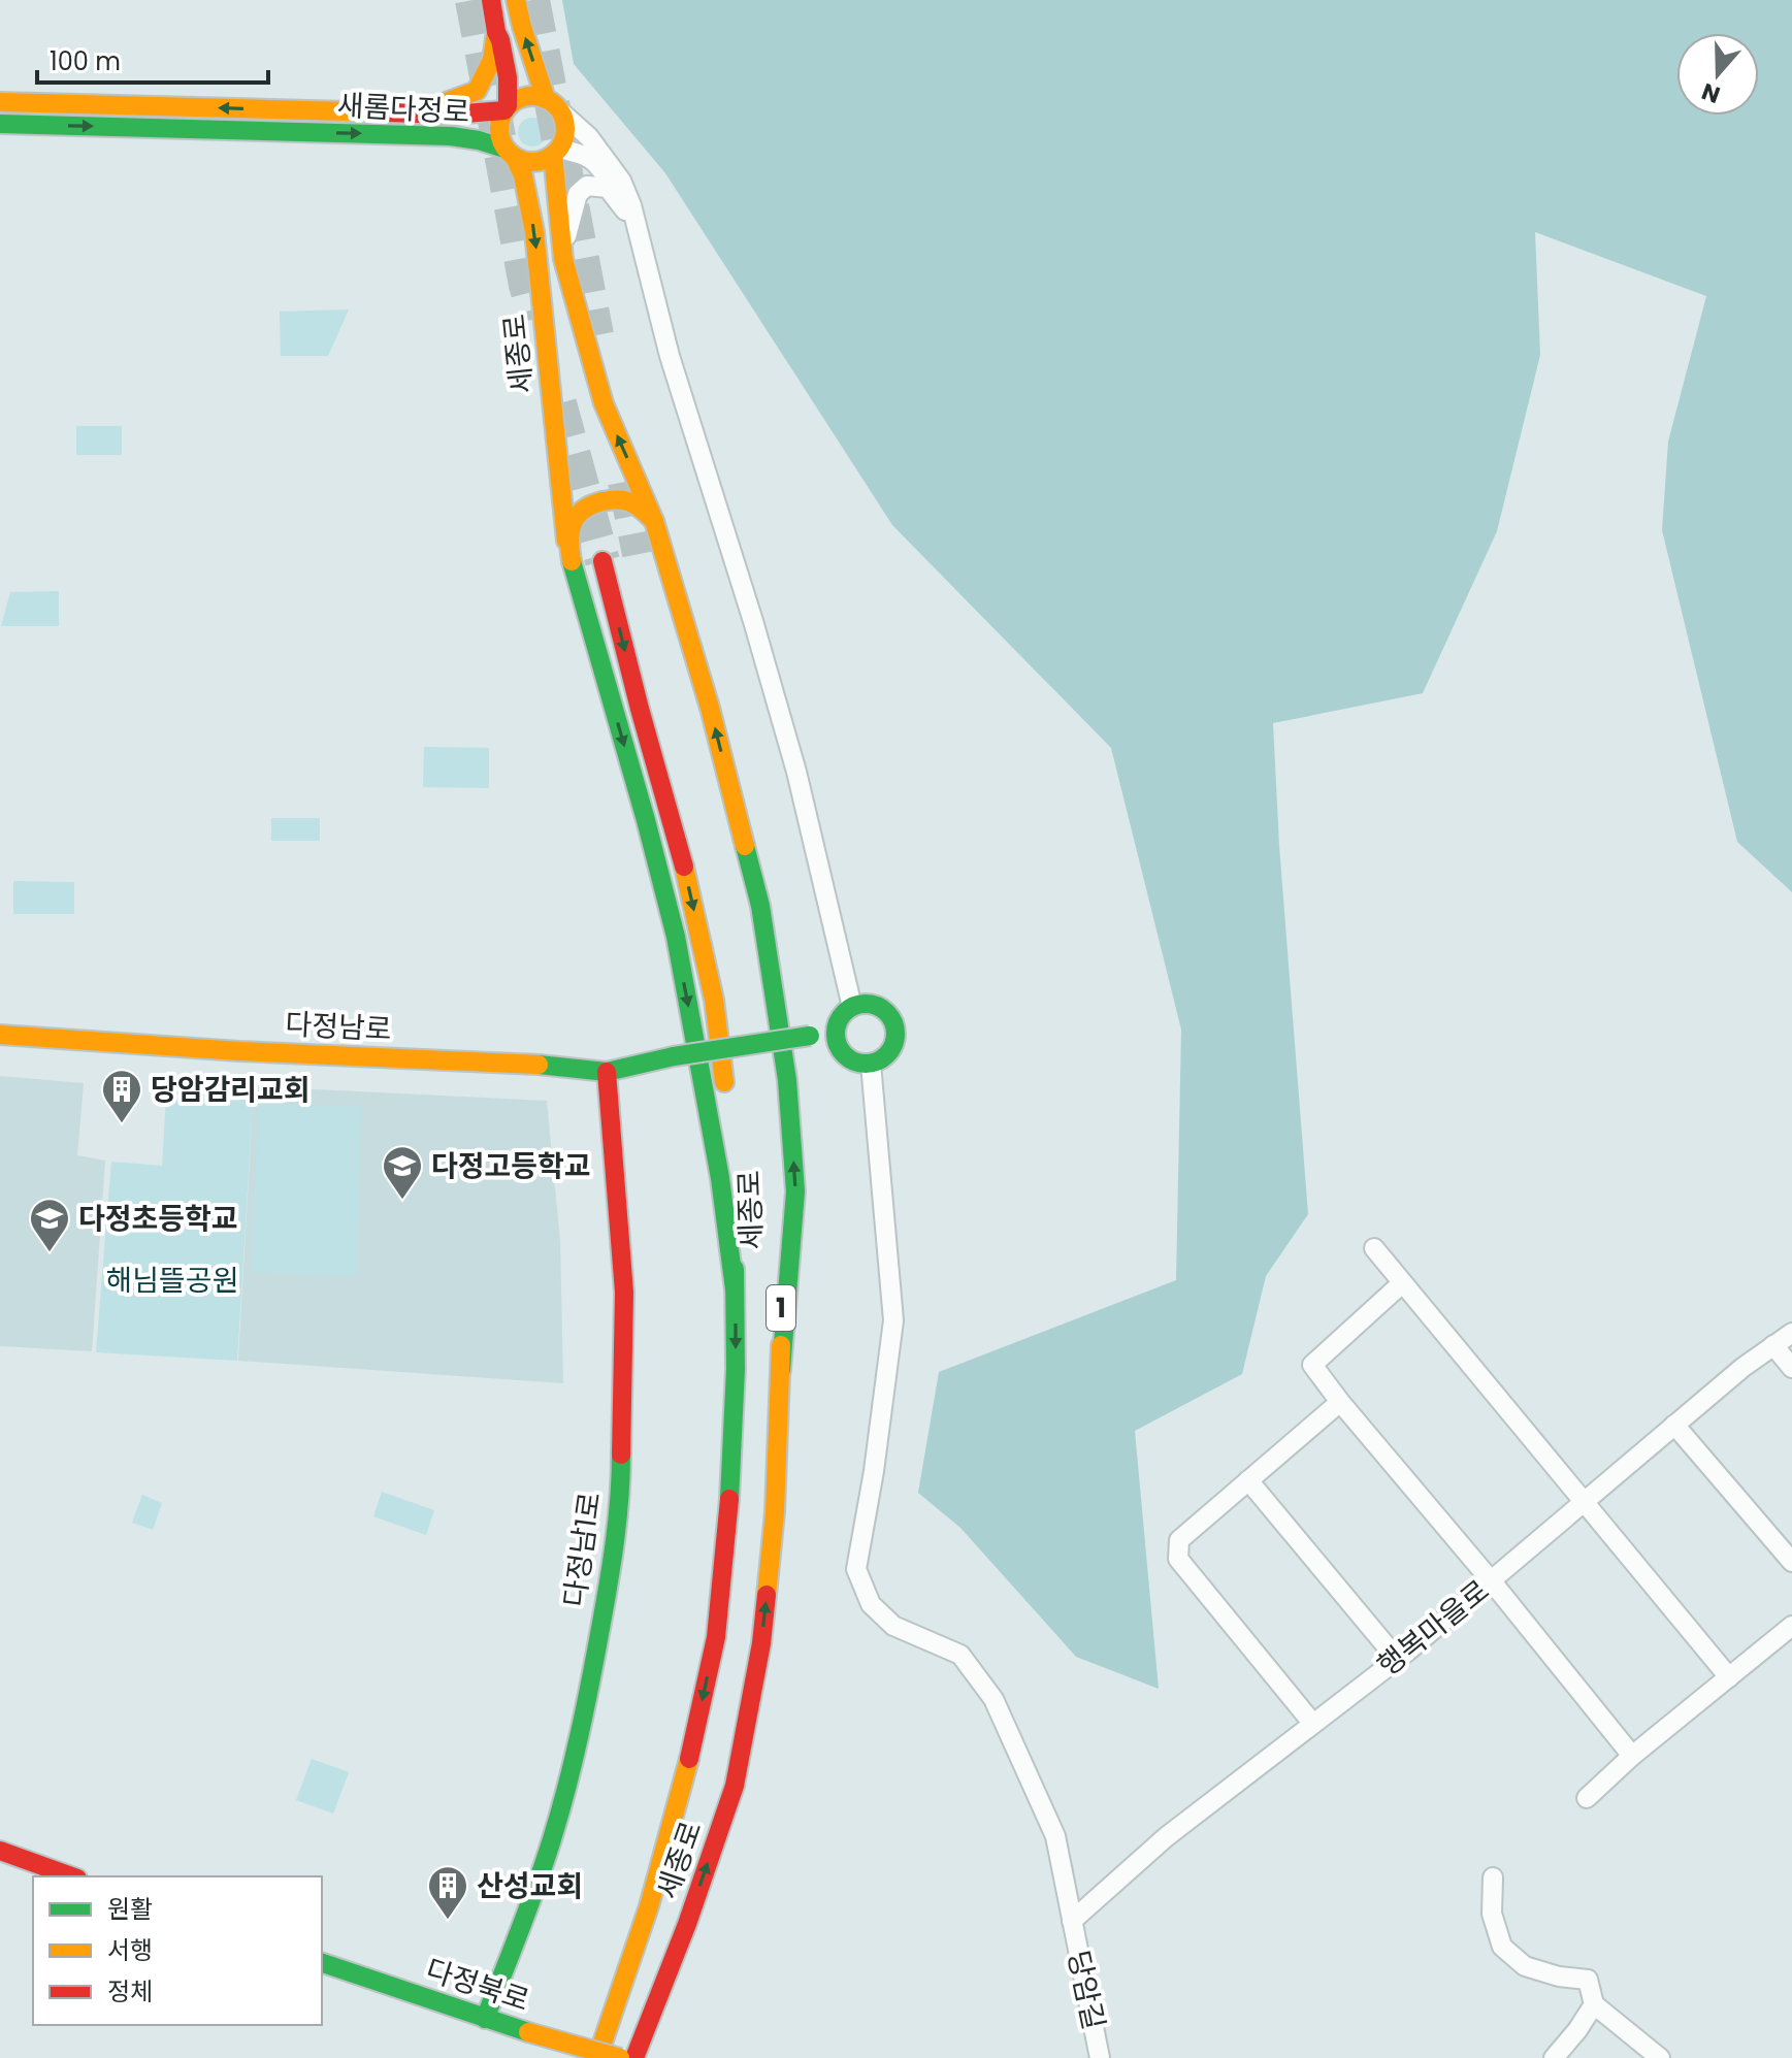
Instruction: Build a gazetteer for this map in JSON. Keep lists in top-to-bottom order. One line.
{"streets":{"main road":["새롬다정로","세종로","다정남로","1","다정남1로","다정북로"],"street":["행복마을로","당암길"]},"crossings":[["새롬다정로","세종로"],["다정남로","다정남1로"],["다정남로","당암길"],["다정남1로","다정북로"],["행복마을로","당암길"]],"parks":["해님뜰공원"],"places":{"building":["당암감리교회","산성교회"],"school or university":["다정고등학교","다정초등학교"]},"legend":["원활","서행","정체"],"scale_bar":"100 m","north":"bottom"}
